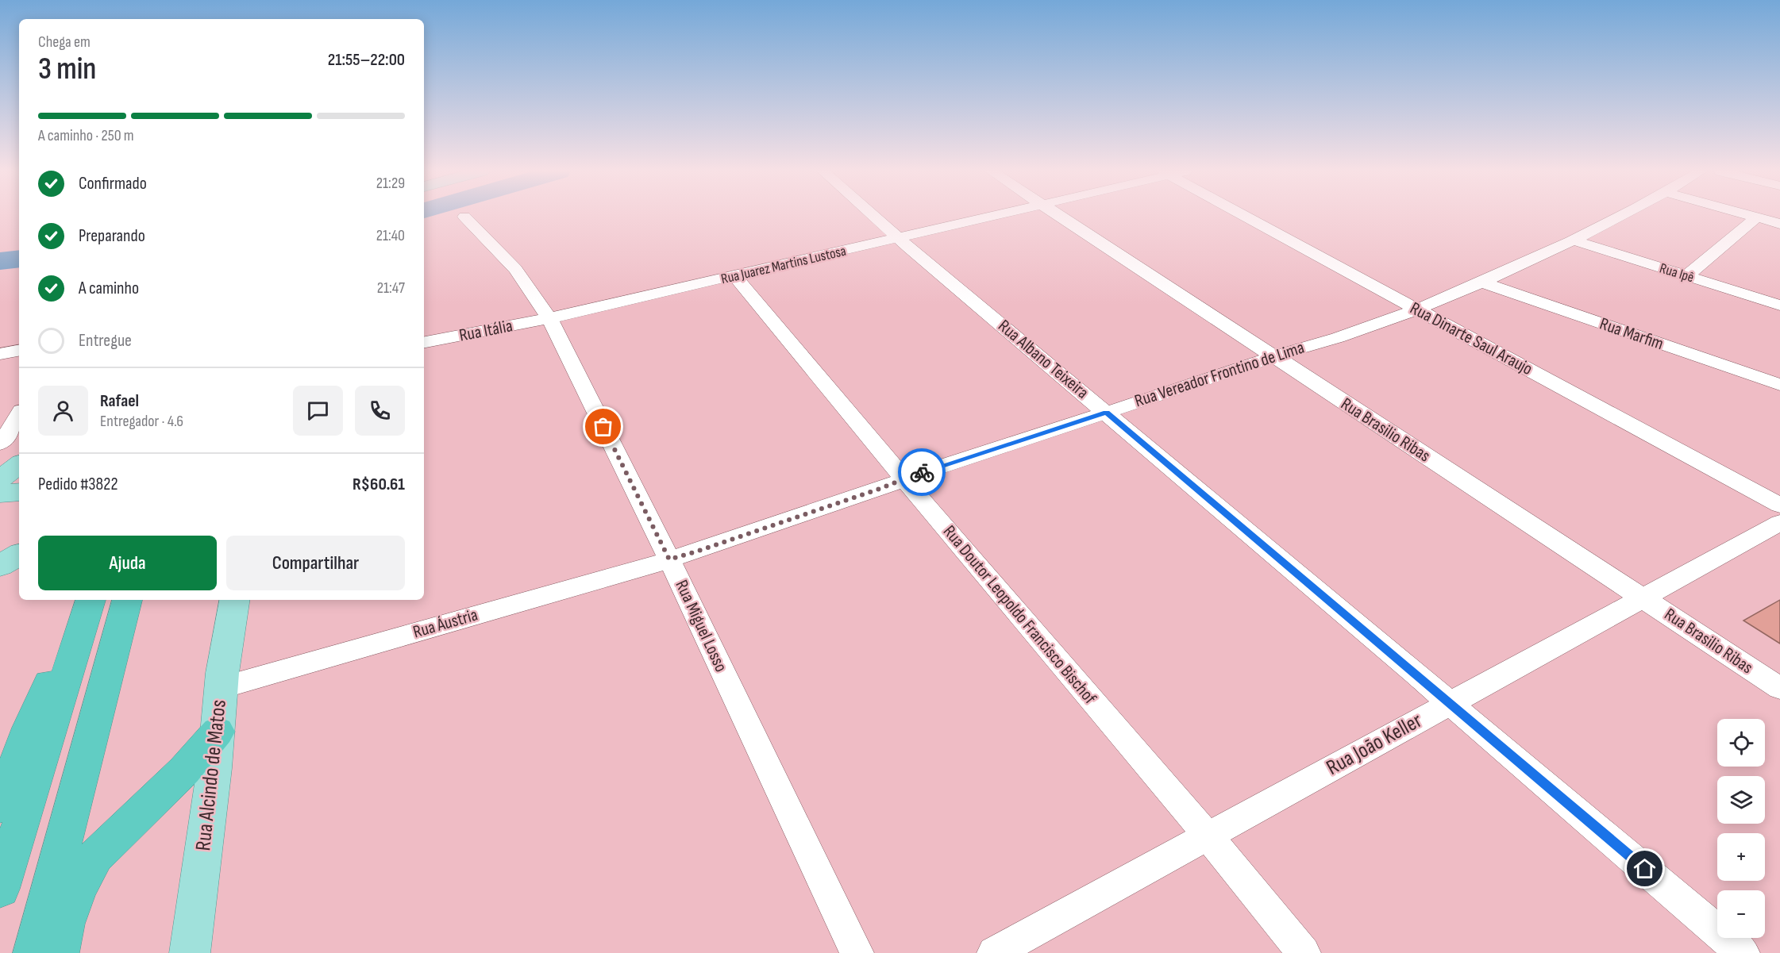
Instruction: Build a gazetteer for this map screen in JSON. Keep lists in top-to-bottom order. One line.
{"streets":{"main road":["Rua Alcindo de Matos"],"street":["Rua Juarez Martins Lustosa","Rua Ipê","Rua Itália","Rua Marfim","Rua Dinarte Saul Araujo","Rua Albano Teixeira","Rua Vereador Frontino de Lima","Rua Brasilio Ribas","Rua Doutor Leopoldo Francisco Bischof","Rua Áustria","Rua Miguel Losso","Rua João Keller"]},"crossings":[["Rua Juarez Martins Lustosa","Rua Itália"],["Rua Juarez Martins Lustosa","Rua Albano Teixeira"],["Rua Juarez Martins Lustosa","Rua Doutor Leopoldo Francisco Bischof"],["Rua Juarez Martins Lustosa","Rua Miguel Losso"],["Rua Ipê","Rua Vereador Frontino de Lima"],["Rua Itália","Rua Miguel Losso"],["Rua Marfim","Rua Vereador Frontino de Lima"],["Rua Dinarte Saul Araujo","Rua Vereador Frontino de Lima"],["Rua Albano Teixeira","Rua Vereador Frontino de Lima"],["Rua Albano Teixeira","Rua João Keller"],["Rua Vereador Frontino de Lima","Rua Brasilio Ribas"],["Rua Vereador Frontino de Lima","Rua Doutor Leopoldo Francisco Bischof"],["Rua Vereador Frontino de Lima","Rua Áustria"],["Rua Vereador Frontino de Lima","Rua Miguel Losso"],["Rua Brasilio Ribas","Rua João Keller"],["Rua Doutor Leopoldo Francisco Bischof","Rua João Keller"],["Rua Áustria","Rua Miguel Losso"],["Rua Áustria","Rua Alcindo de Matos"]],"page":{"heading":["3 min","Chega em","21:55–22:00"],"panel":["Rafael","Entregador · 4.6","Pedido #3822","R$60.61"],"bar":"A caminho · 250 m","list":[["Confirmado","21:29"],["Preparando","21:40"],["A caminho","21:47"],"Entregue"],"buttons":["Ajuda","Compartilhar"],"map_buttons":["+","−"]}}
